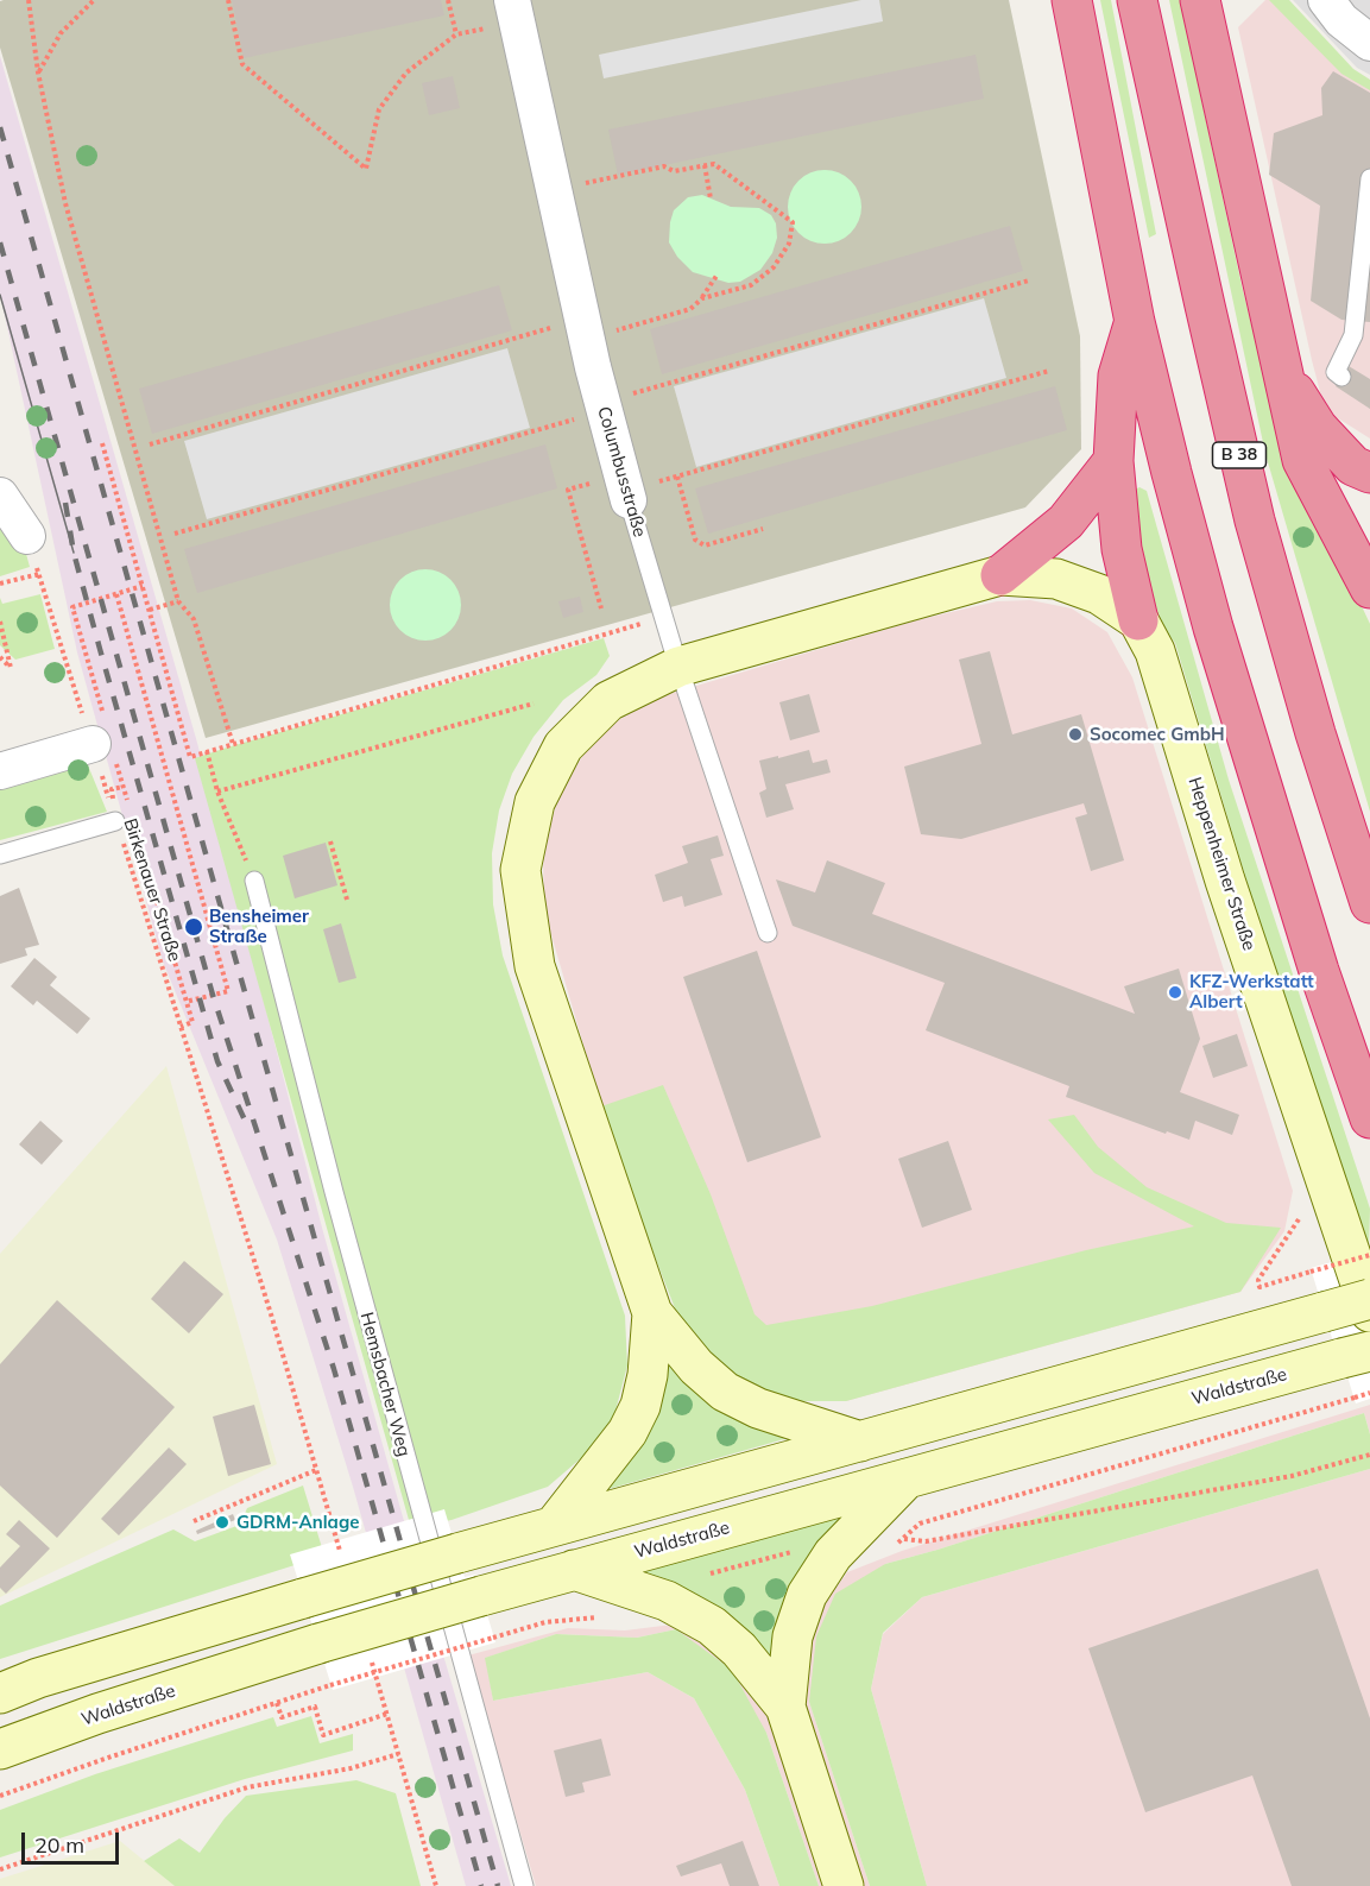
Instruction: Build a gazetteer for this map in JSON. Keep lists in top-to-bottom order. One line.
{"streets":{"highway":["B 38"],"main road":["Heppenheimer Straße","Waldstraße"],"street":["Columbusstraße"],"lane":["Hemsbacher Weg"],"path":["Birkenauer Straße"]},"places":["Socomec GmbH","Bensheimer Straße","KFZ-Werkstatt Albert","GDRM-Anlage"],"scale_bar":"20 m"}
